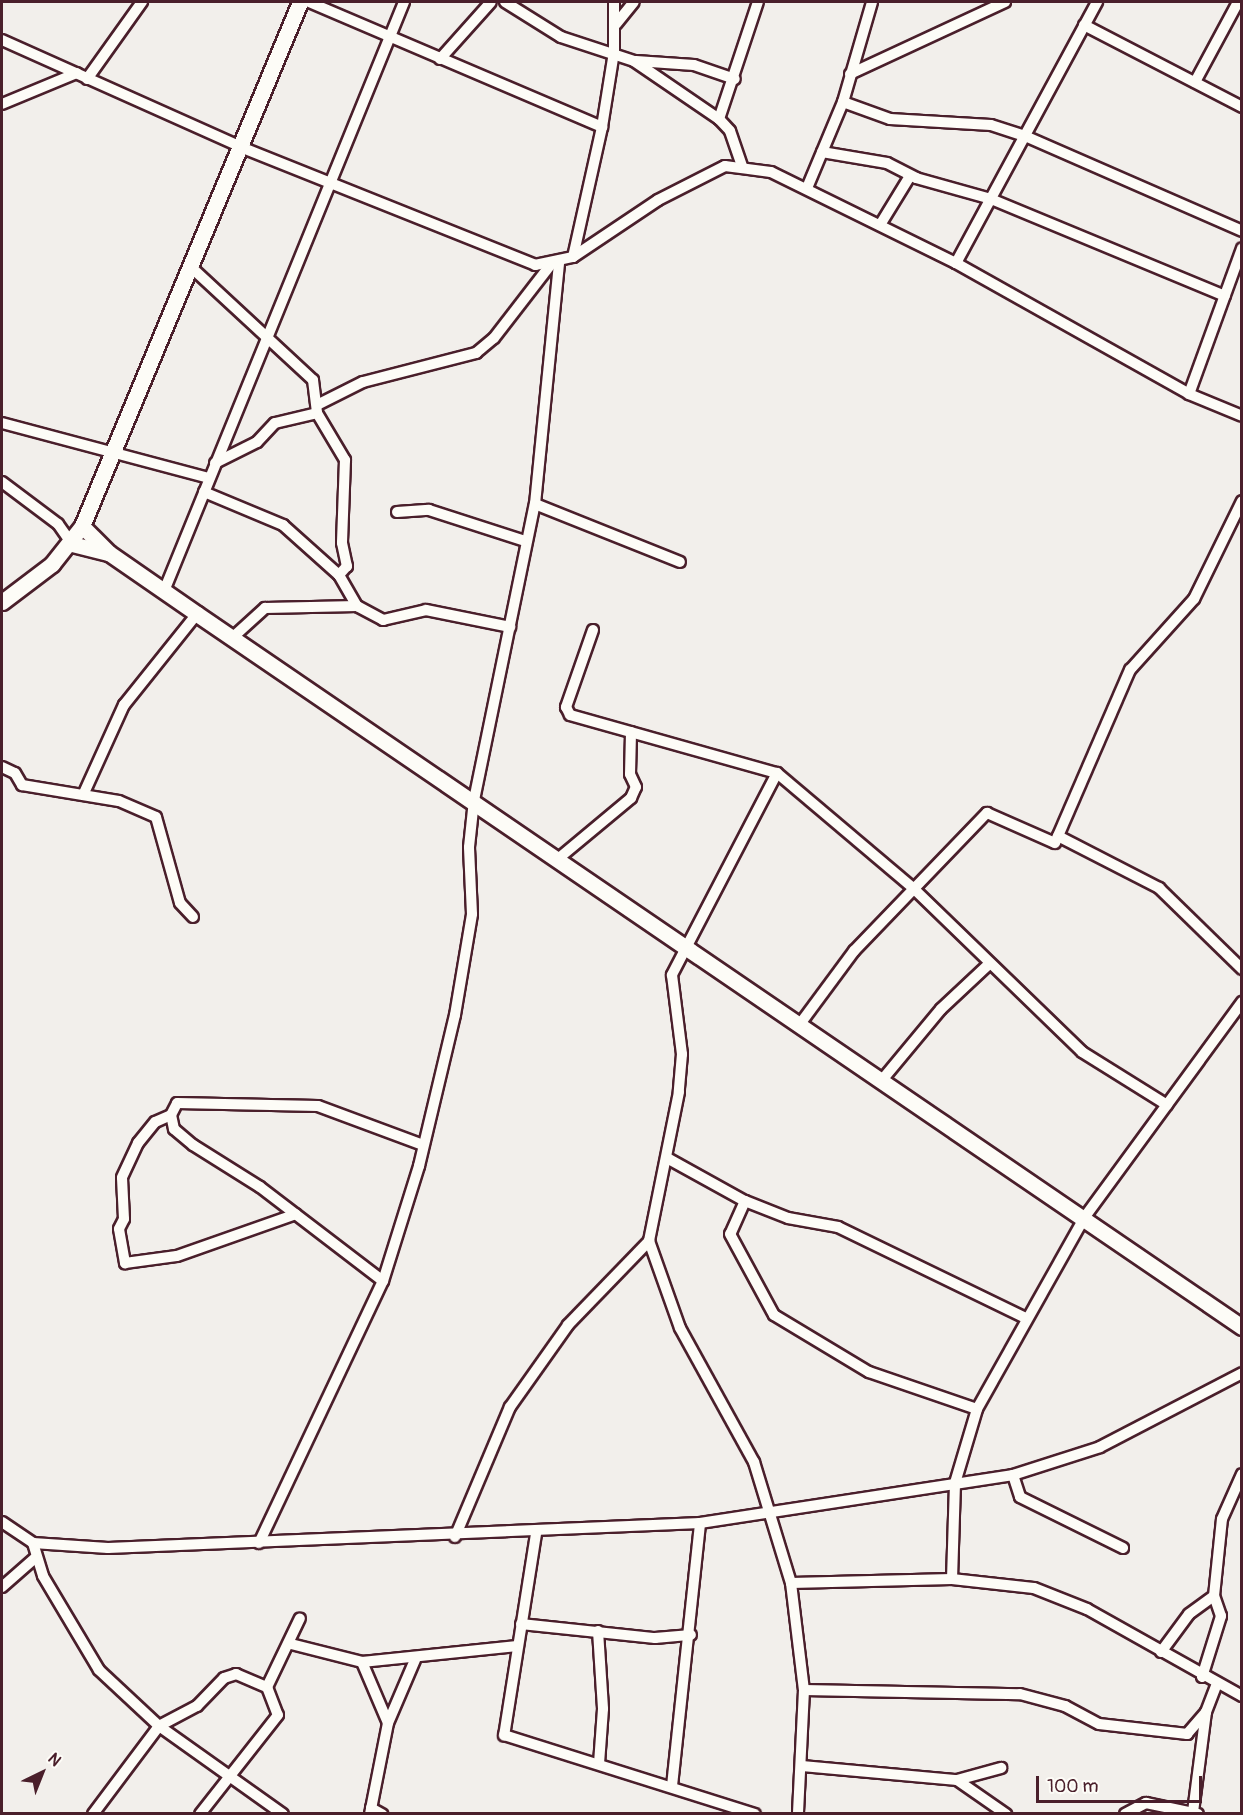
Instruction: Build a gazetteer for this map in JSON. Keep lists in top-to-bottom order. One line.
{"scale_bar":"100 m","north":"top right"}
